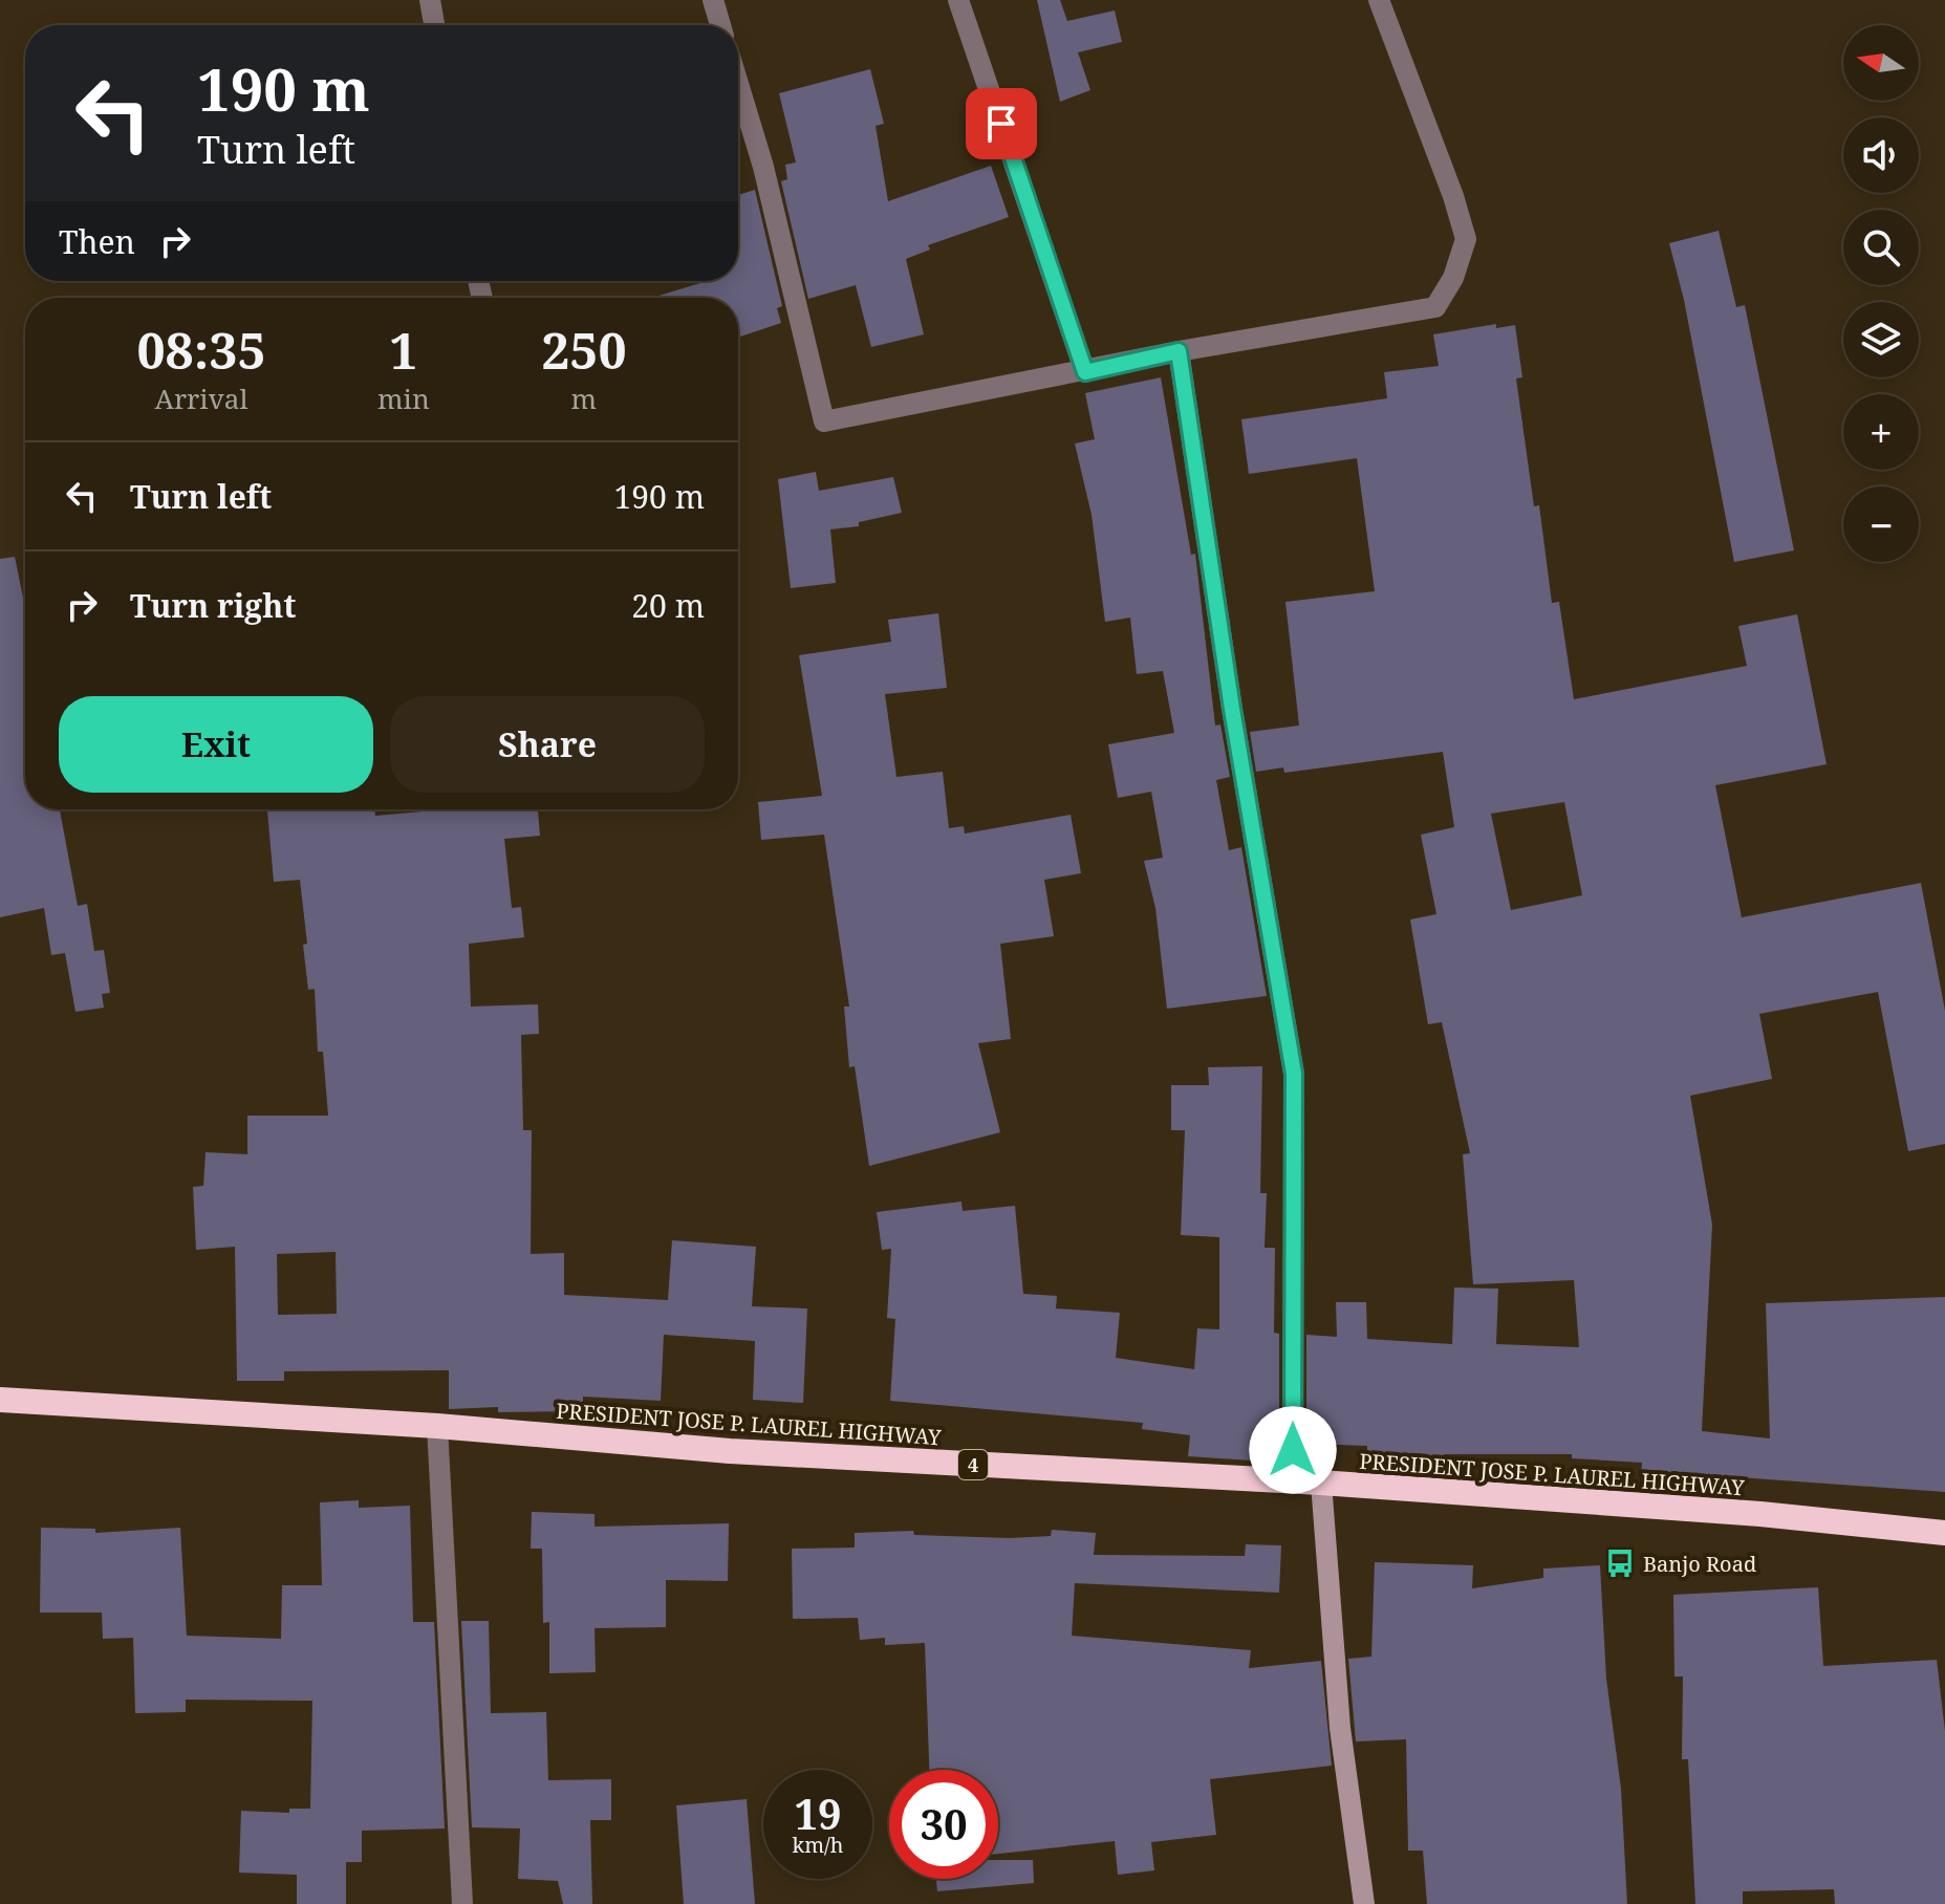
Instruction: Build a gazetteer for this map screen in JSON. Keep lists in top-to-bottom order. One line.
{"streets":{"highway":["PRESIDENT JOSE P. LAUREL HIGHWAY","4"]},"places":{"bus stop":["Banjo Road"]},"north":"left","page":{"map_buttons":["+","−"],"turn":["190 m","Turn left"],"then":"Then","eta":["08:35","Arrival","1","min","250","m"],"list":[{"name":"Turn left","value":"190 m"},{"name":"Turn right","value":"20 m"}],"buttons":["Exit","Share"],"speed":"19 km/h","limit":"30"}}
